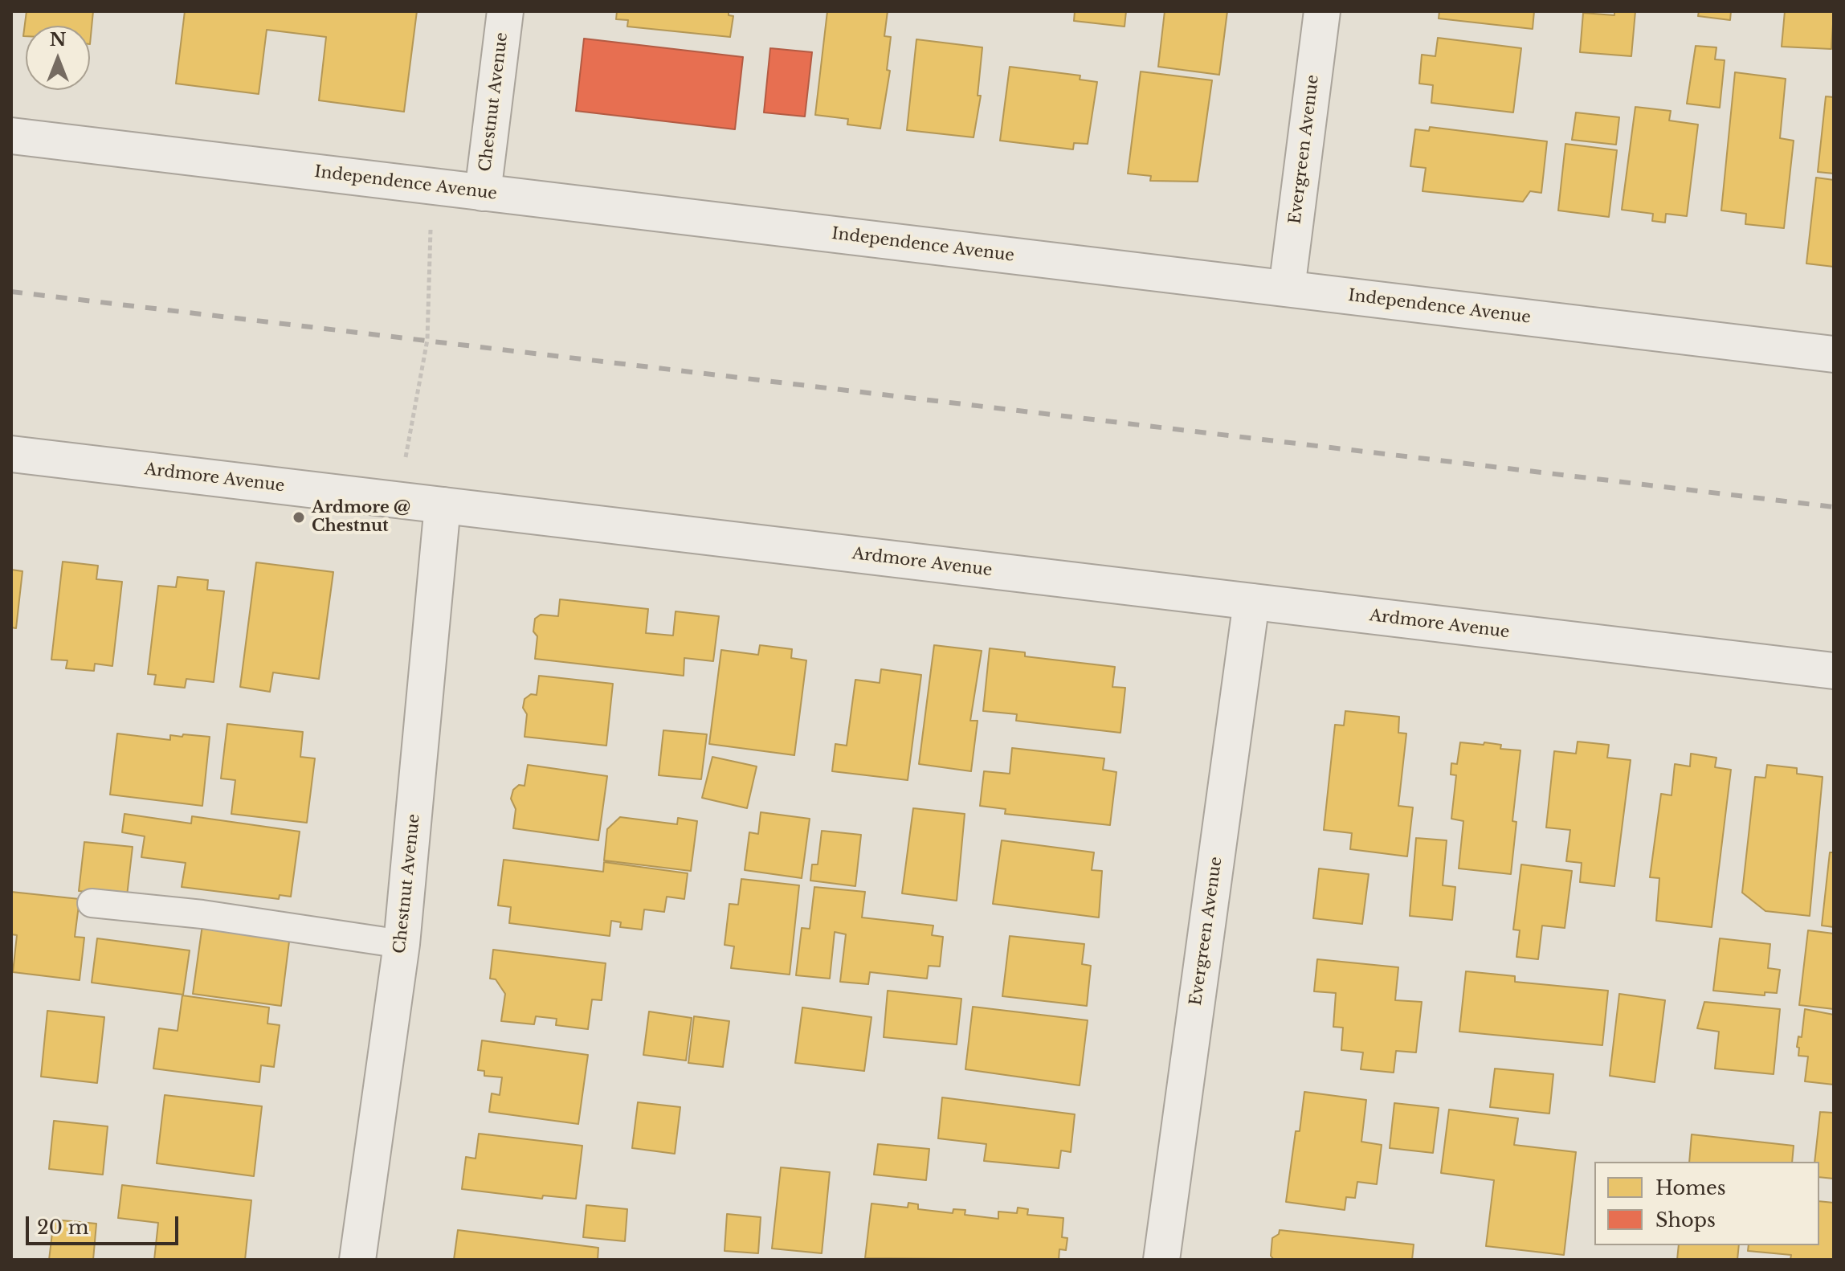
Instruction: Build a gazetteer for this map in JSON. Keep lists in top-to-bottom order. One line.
{"streets":{"street":["Chestnut Avenue","Evergreen Avenue","Independence Avenue","Ardmore Avenue"]},"crossings":[["Chestnut Avenue","Independence Avenue"],["Chestnut Avenue","Ardmore Avenue"],["Evergreen Avenue","Independence Avenue"],["Evergreen Avenue","Ardmore Avenue"]],"places":["Ardmore @ Chestnut"],"legend":["Homes","Shops"],"scale_bar":"20 m","north":"top"}
